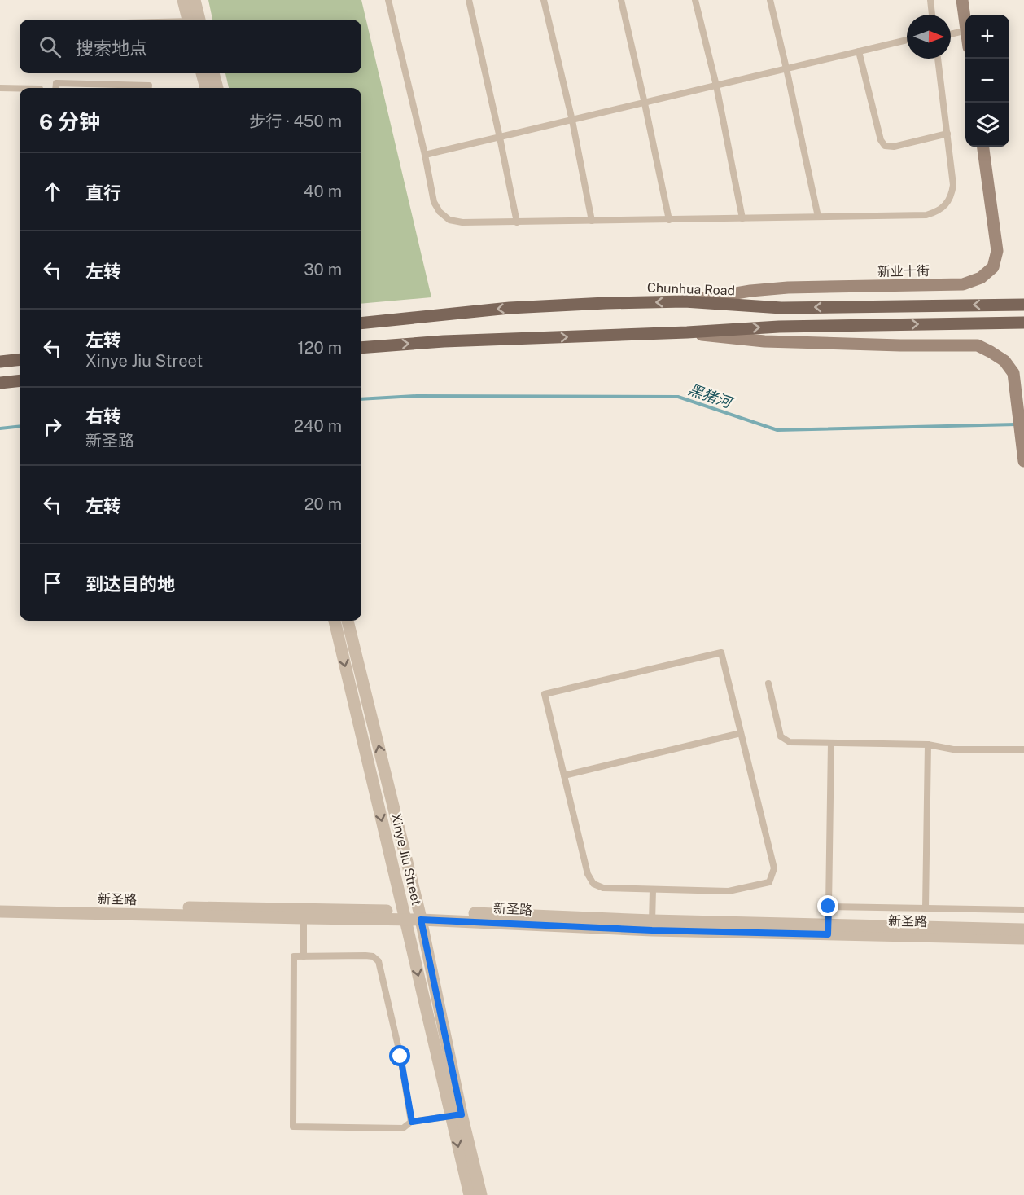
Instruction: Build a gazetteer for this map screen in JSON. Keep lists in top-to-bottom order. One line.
{"streets":{"main road":["新业十街","Chunhua Road"],"street":["Xinye Jiu Street","新圣路"]},"crossings":[["新业十街","Chunhua Road"],["Xinye Jiu Street","新圣路"]],"water":["黑猪河"],"north":"right","page":{"map_buttons":["+","−"],"search":"搜索地点","heading":["6 分钟","步行 · 450 m"],"list":[["直行","40 m"],["左转","30 m"],["左转","Xinye Jiu Street","120 m"],["右转","新圣路","240 m"],["左转","20 m"],"到达目的地"]}}
